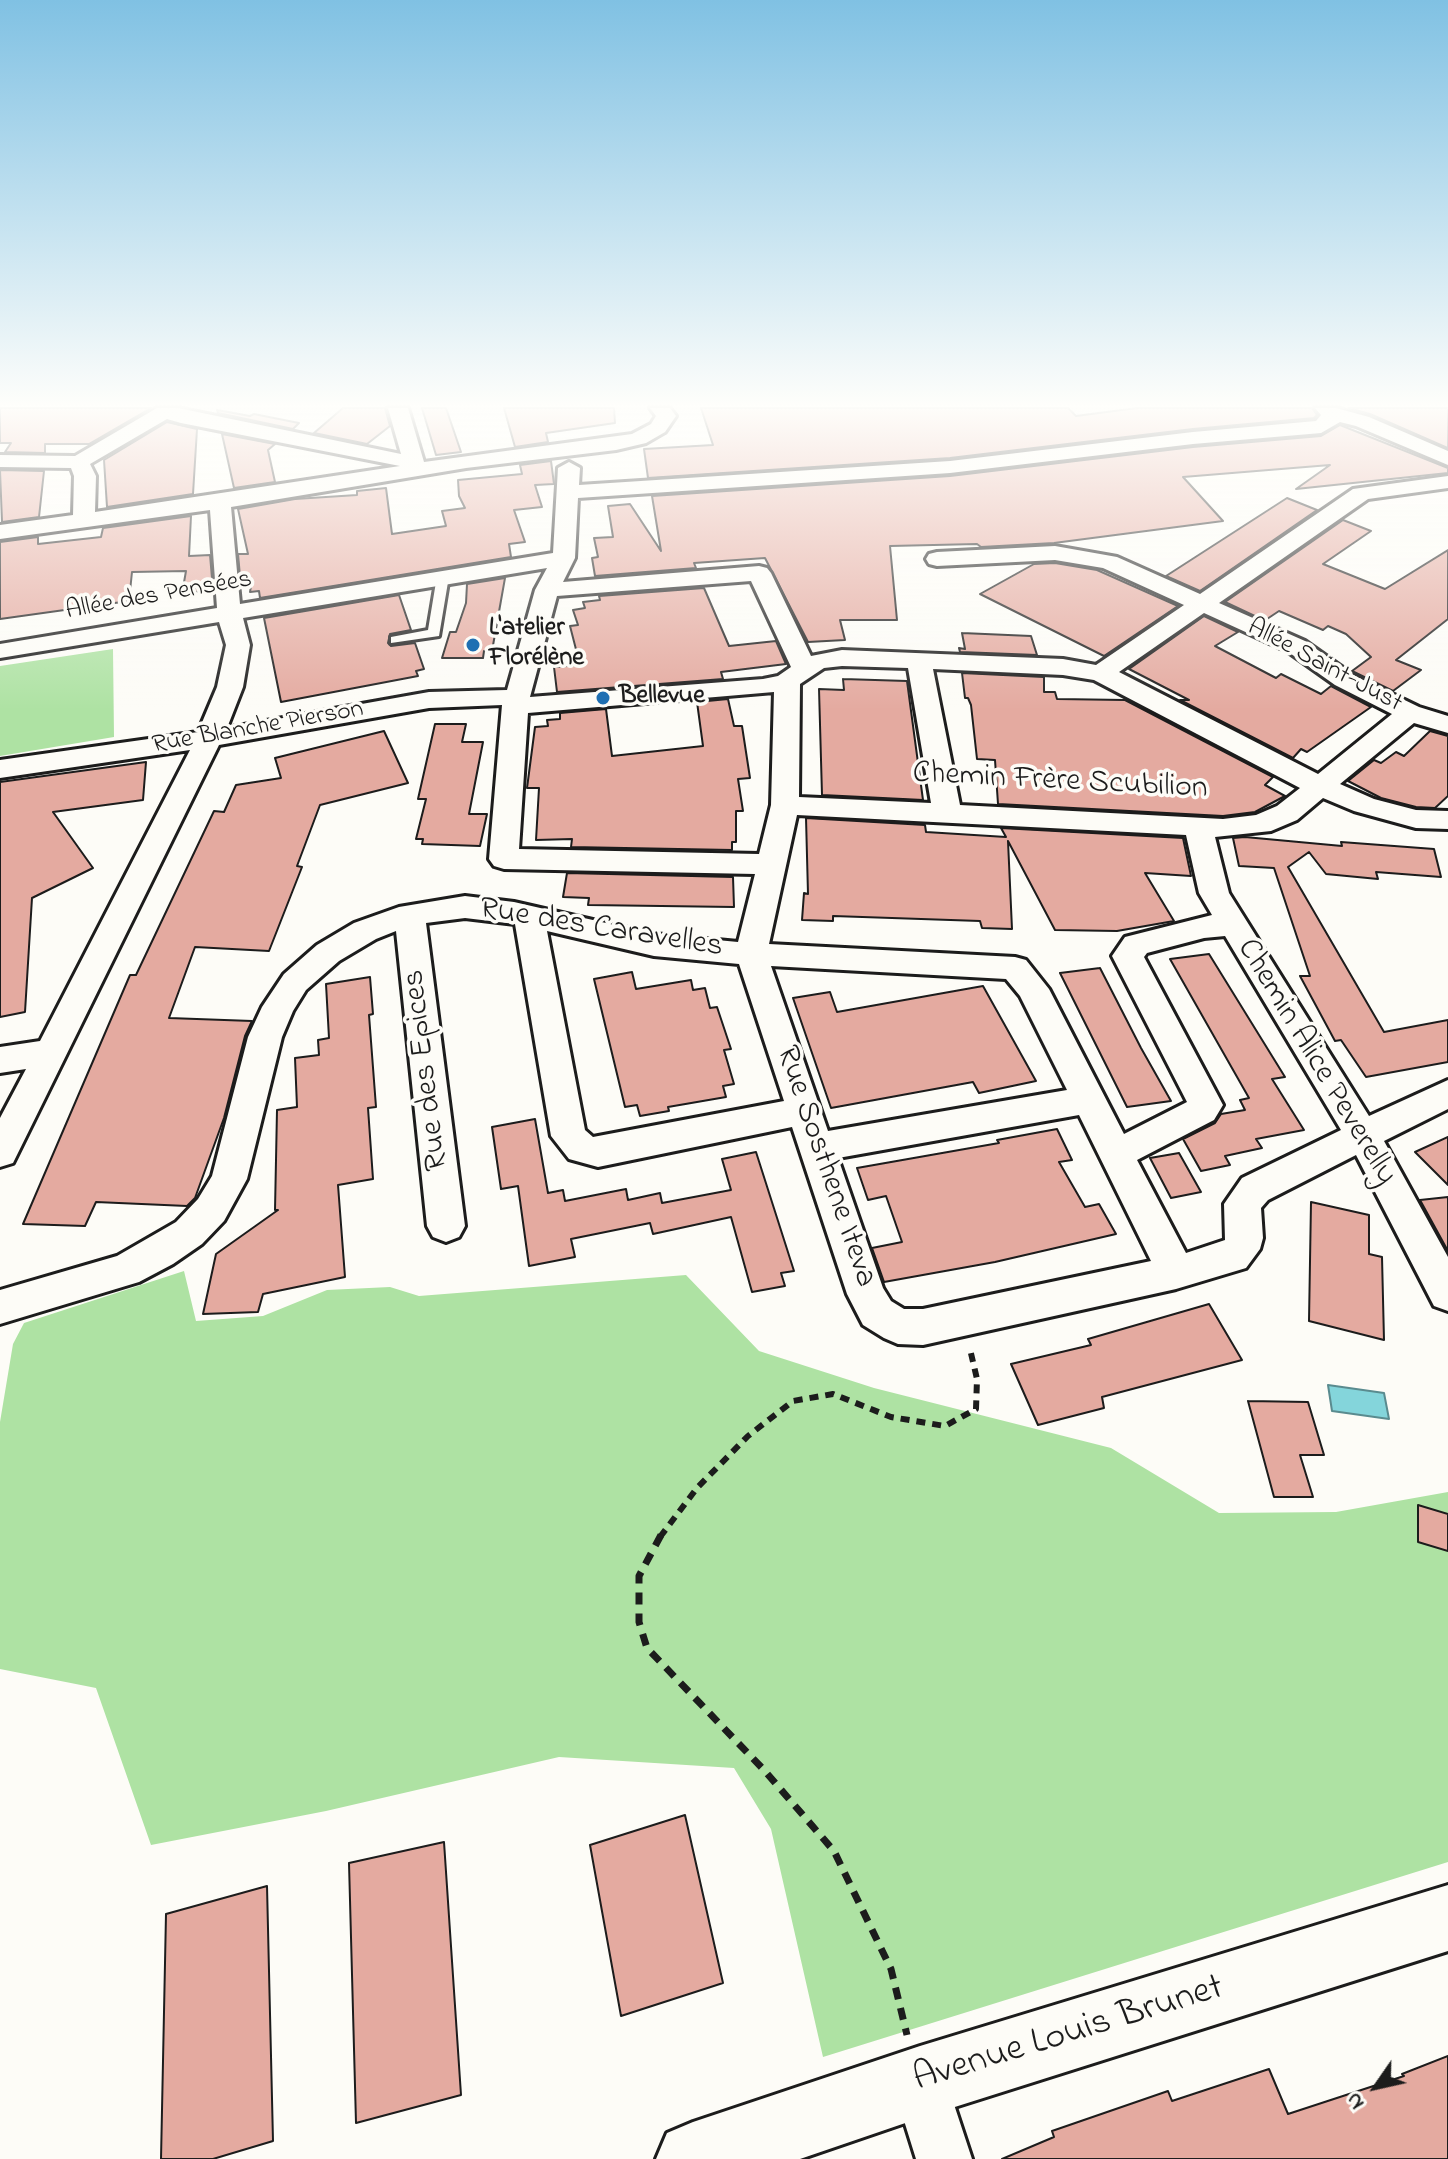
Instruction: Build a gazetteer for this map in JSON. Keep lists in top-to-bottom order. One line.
{"streets":{"street":["Allée des Pensées","Allée Saint-Just","Rue Blanche Pierson","Chemin Frère Scubilion","Rue des Caravelles","Chemin Alice Peverelly","Rue des Epices","Rue Sosthene Iteva","Avenue Louis Brunet"]},"crossings":[["Allée Saint-Just","Chemin Frère Scubilion"],["Rue Blanche Pierson","Chemin Frère Scubilion"],["Chemin Frère Scubilion","Chemin Alice Peverelly"],["Rue des Caravelles","Rue des Epices"],["Rue des Caravelles","Rue Sosthene Iteva"],["Chemin Alice Peverelly","Rue Sosthene Iteva"]],"places":["L'atelier Florélène","Bellevue"],"north":"bottom left"}
